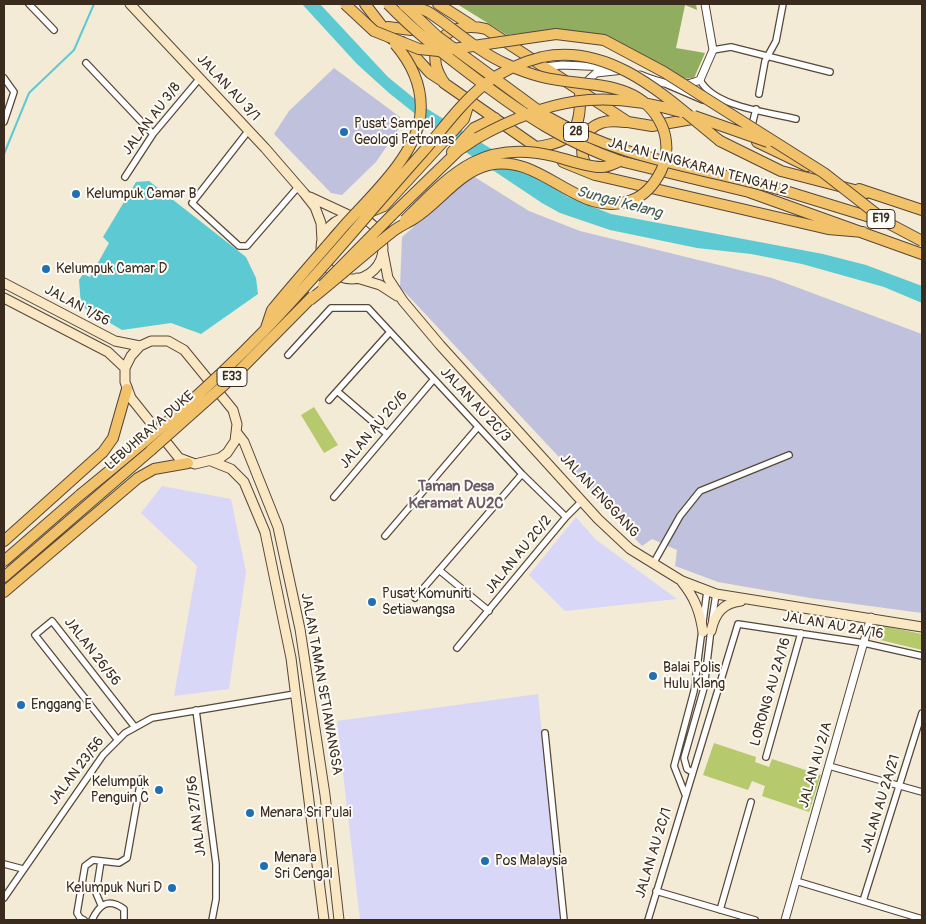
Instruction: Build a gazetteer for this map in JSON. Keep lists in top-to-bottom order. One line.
{"streets":{"highway":["28","JALAN LINGKARAN TENGAH 2","E19","E33","LEBUHRAYA DUKE"],"main road":["JALAN AU 3/1","JALAN 1/56","JALAN ENGGANG","JALAN TAMAN SETIAWANGSA"],"street":["JALAN AU 3/8","JALAN AU 2C/3","JALAN AU 2C/6","JALAN AU 2C/2","JALAN AU 2A/16","JALAN 26/56","LORONG AU 2A/16","JALAN AU 2/A","JALAN 23/56","JALAN AU 2A/21","JALAN 27/56","JALAN AU 2C/1"]},"crossings":[["JALAN AU 3/1","JALAN AU 3/8"],["JALAN AU 3/1","JALAN ENGGANG"],["JALAN 1/56","JALAN TAMAN SETIAWANGSA"],["JALAN AU 2C/3","JALAN AU 2C/6"],["JALAN AU 2C/3","JALAN AU 2C/2"],["JALAN ENGGANG","JALAN AU 2C/2"],["JALAN ENGGANG","JALAN AU 2/A"],["JALAN ENGGANG","JALAN AU 2C/1"],["JALAN AU 2A/16","LORONG AU 2A/16"],["JALAN AU 2A/16","JALAN AU 2/A"],["JALAN AU 2A/16","JALAN AU 2C/1"],["JALAN 26/56","JALAN 23/56"],["JALAN TAMAN SETIAWANGSA","JALAN 23/56"],["JALAN 23/56","JALAN 27/56"]],"districts":["Taman Desa Keramat AU2C"],"water":["Sungai Kelang"],"places":["Pusat Sampel Geologi Petronas","Kelumpuk Camar B","Kelumpuk Camar D","Pusat Komuniti Setiawangsa","Balai Polis Hulu Klang","Enggang E","Kelumpuk Penguin C","Menara Sri Pulai","Pos Malaysia","Menara Sri Cengal","Kelumpuk Nuri D"]}
